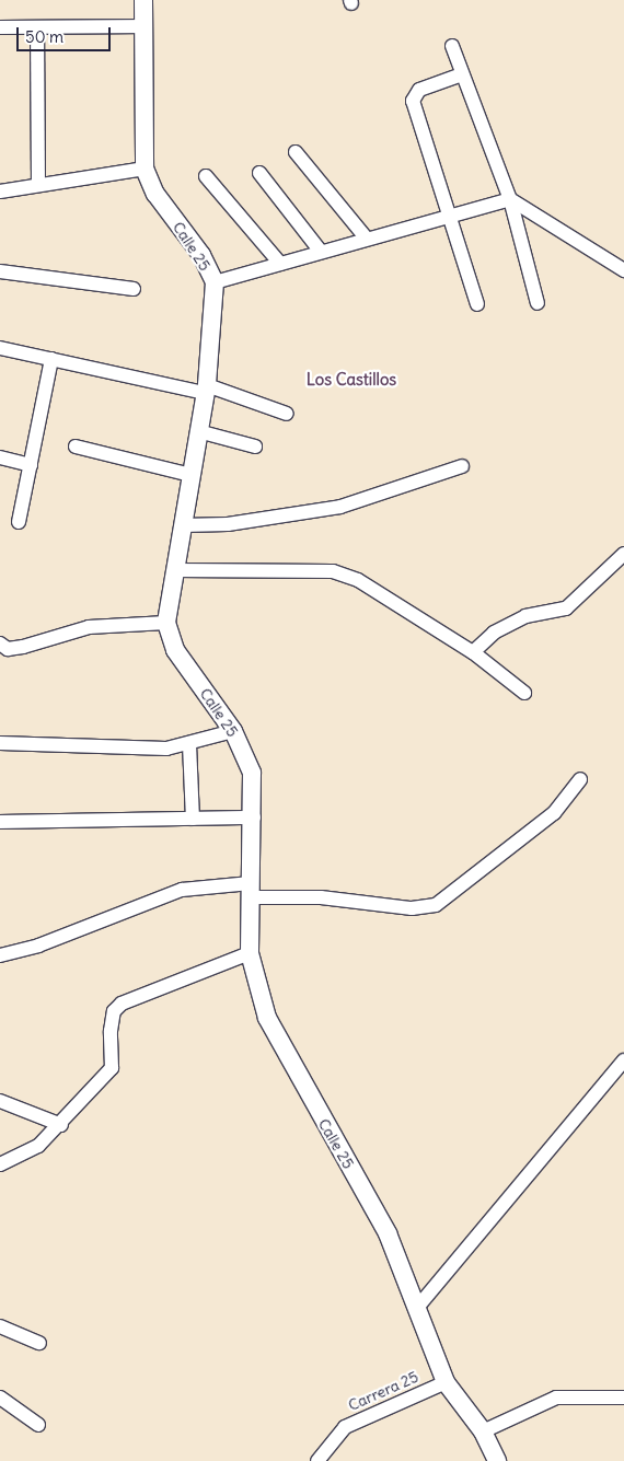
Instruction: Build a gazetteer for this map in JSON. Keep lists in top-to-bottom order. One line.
{"streets":{"street":["Calle 25","Carrera 25"]},"crossings":[["Calle 25","Carrera 25"]],"districts":["Los Castillos"],"scale_bar":"50 m"}
